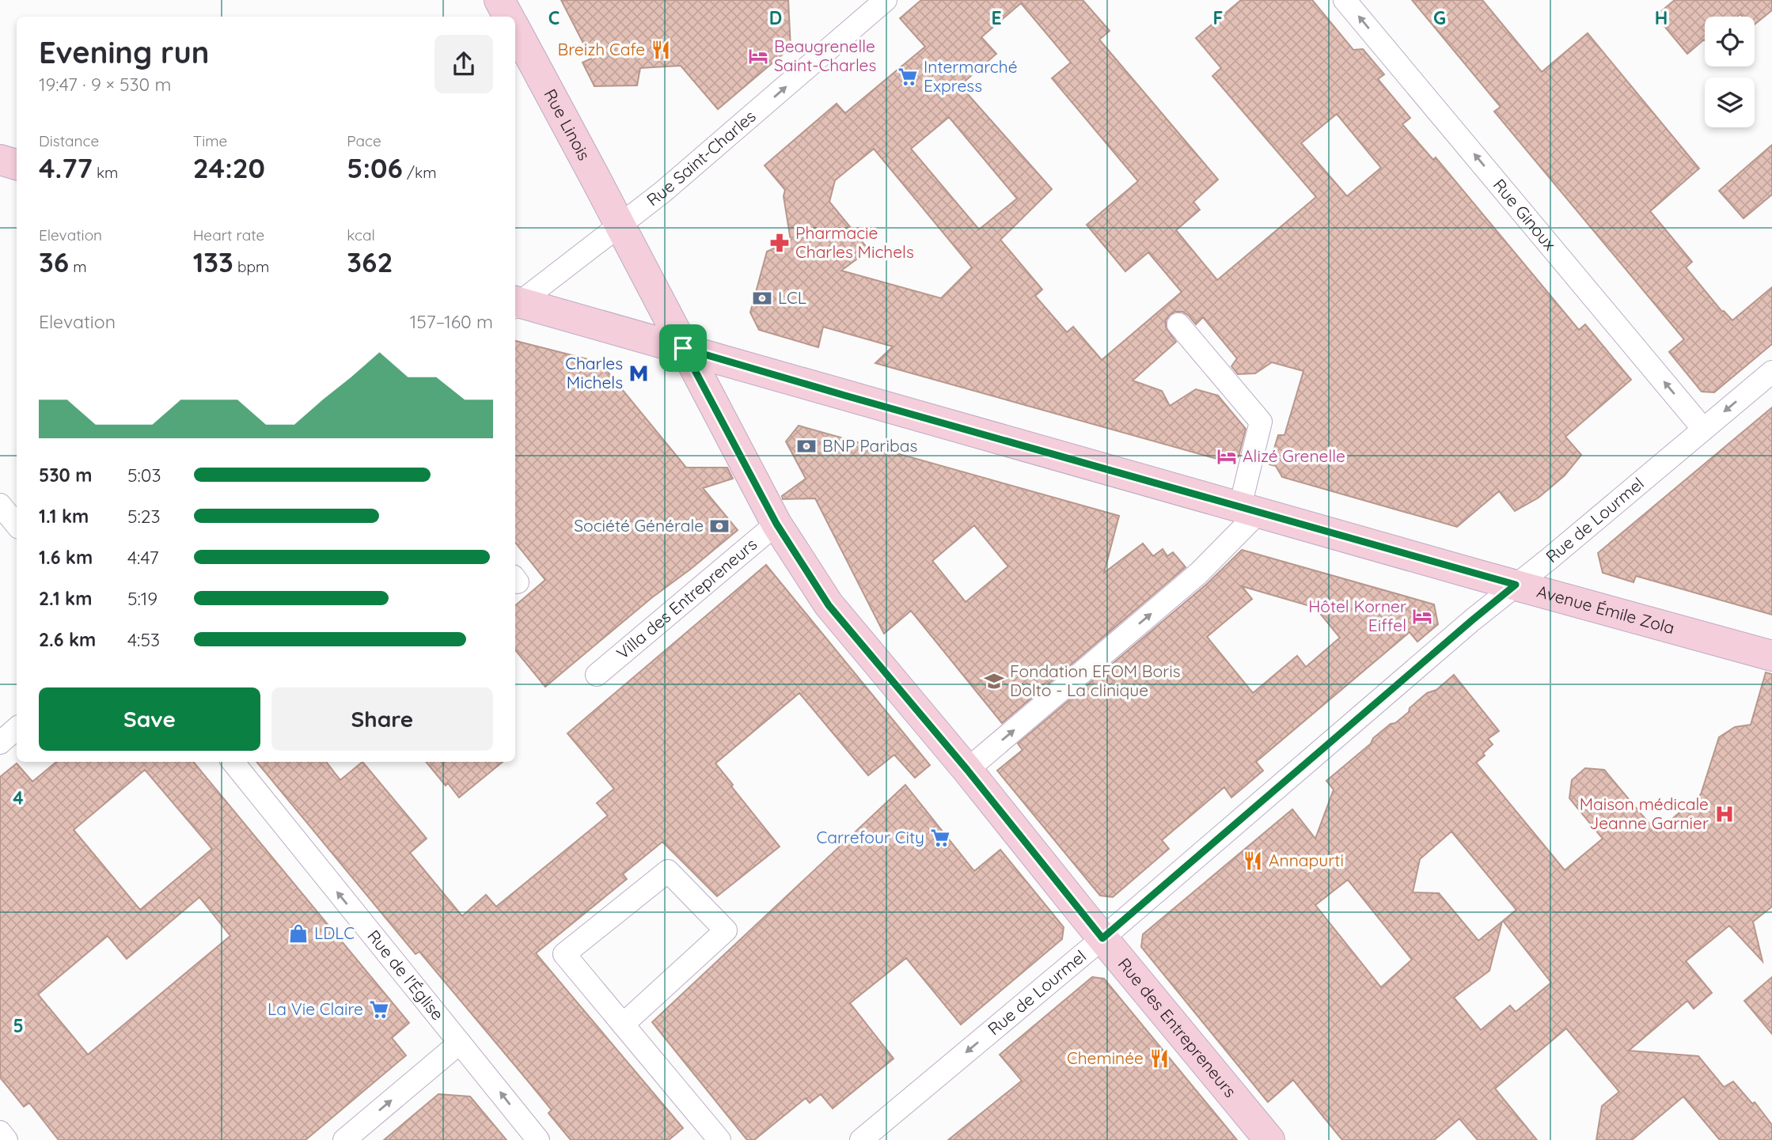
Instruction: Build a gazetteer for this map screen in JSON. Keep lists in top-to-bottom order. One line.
{"streets":{"street":["Rue Linois","Rue Saint-Charles","Rue Ginoux","Rue de Lourmel","Villa des Entrepreneurs","Avenue Émile Zola","Rue de l'Église","Rue des Entrepreneurs"]},"crossings":[["Rue Linois","Rue Saint-Charles"],["Rue Linois","Avenue Émile Zola"],["Rue Linois","Rue des Entrepreneurs"],["Rue Ginoux","Rue de Lourmel"],["Rue de Lourmel","Avenue Émile Zola"],["Rue de Lourmel","Rue des Entrepreneurs"],["Villa des Entrepreneurs","Rue des Entrepreneurs"],["Avenue Émile Zola","Rue des Entrepreneurs"]],"one_way":["Rue Saint-Charles","Rue Ginoux","Rue de l'Église"],"places":{"restaurant":["Breizh Cafe","Annapurti","Cheminée"],"hotel":["Beaugrenelle Saint-Charles","Alizé Grenelle","Hôtel Korner Eiffel"],"supermarket":["Intermarché Express","Carrefour City","La Vie Claire"],"pharmacy":["Pharmacie Charles Michels"],"bank":["LCL","BNP Paribas","Société Générale"],"metro station":["Charles Michels"],"school or university":["Fondation EFOM Boris Dolto - La clinique"],"hospital":["Maison médicale Jeanne Garnier"],"shop":["LDLC"]},"page":{"heading":["Evening run","19:47 · 9 × 530 m"],"stats":[["Distance","4.77 km"],["Time","24:20"],["Pace","5:06 /km"],["Elevation","36 m"],["Heart rate","133 bpm"],["kcal","362"]],"chart":["Elevation","157–160 m"],"list":[{"name":"530 m","note":"5:03"},{"name":"1.1 km","note":"5:23"},{"name":"1.6 km","note":"4:47"},{"name":"2.1 km","note":"5:19"},{"name":"2.6 km","note":"4:53"}],"buttons":["Save","Share"]},"grid":{"columns":["C","D","E","F","G","H"],"rows":["4","5"]}}
